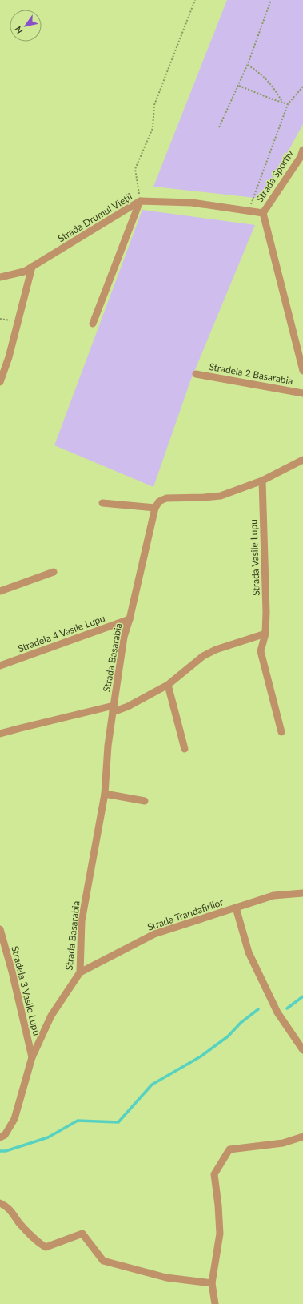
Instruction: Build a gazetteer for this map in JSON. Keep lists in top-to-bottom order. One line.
{"streets":{"street":["Strada Sportiv","Strada Drumul Vieții","Stradela 2 Basarabia","Strada Vasile Lupu","Stradela 4 Vasile Lupu","Strada Basarabia","Strada Trandafirilor","Stradela 3 Vasile Lupu"]},"crossings":[["Strada Sportiv","Strada Drumul Vieții"],["Stradela 4 Vasile Lupu","Strada Basarabia"],["Strada Basarabia","Strada Trandafirilor"],["Strada Basarabia","Stradela 3 Vasile Lupu"]],"north":"bottom left"}
